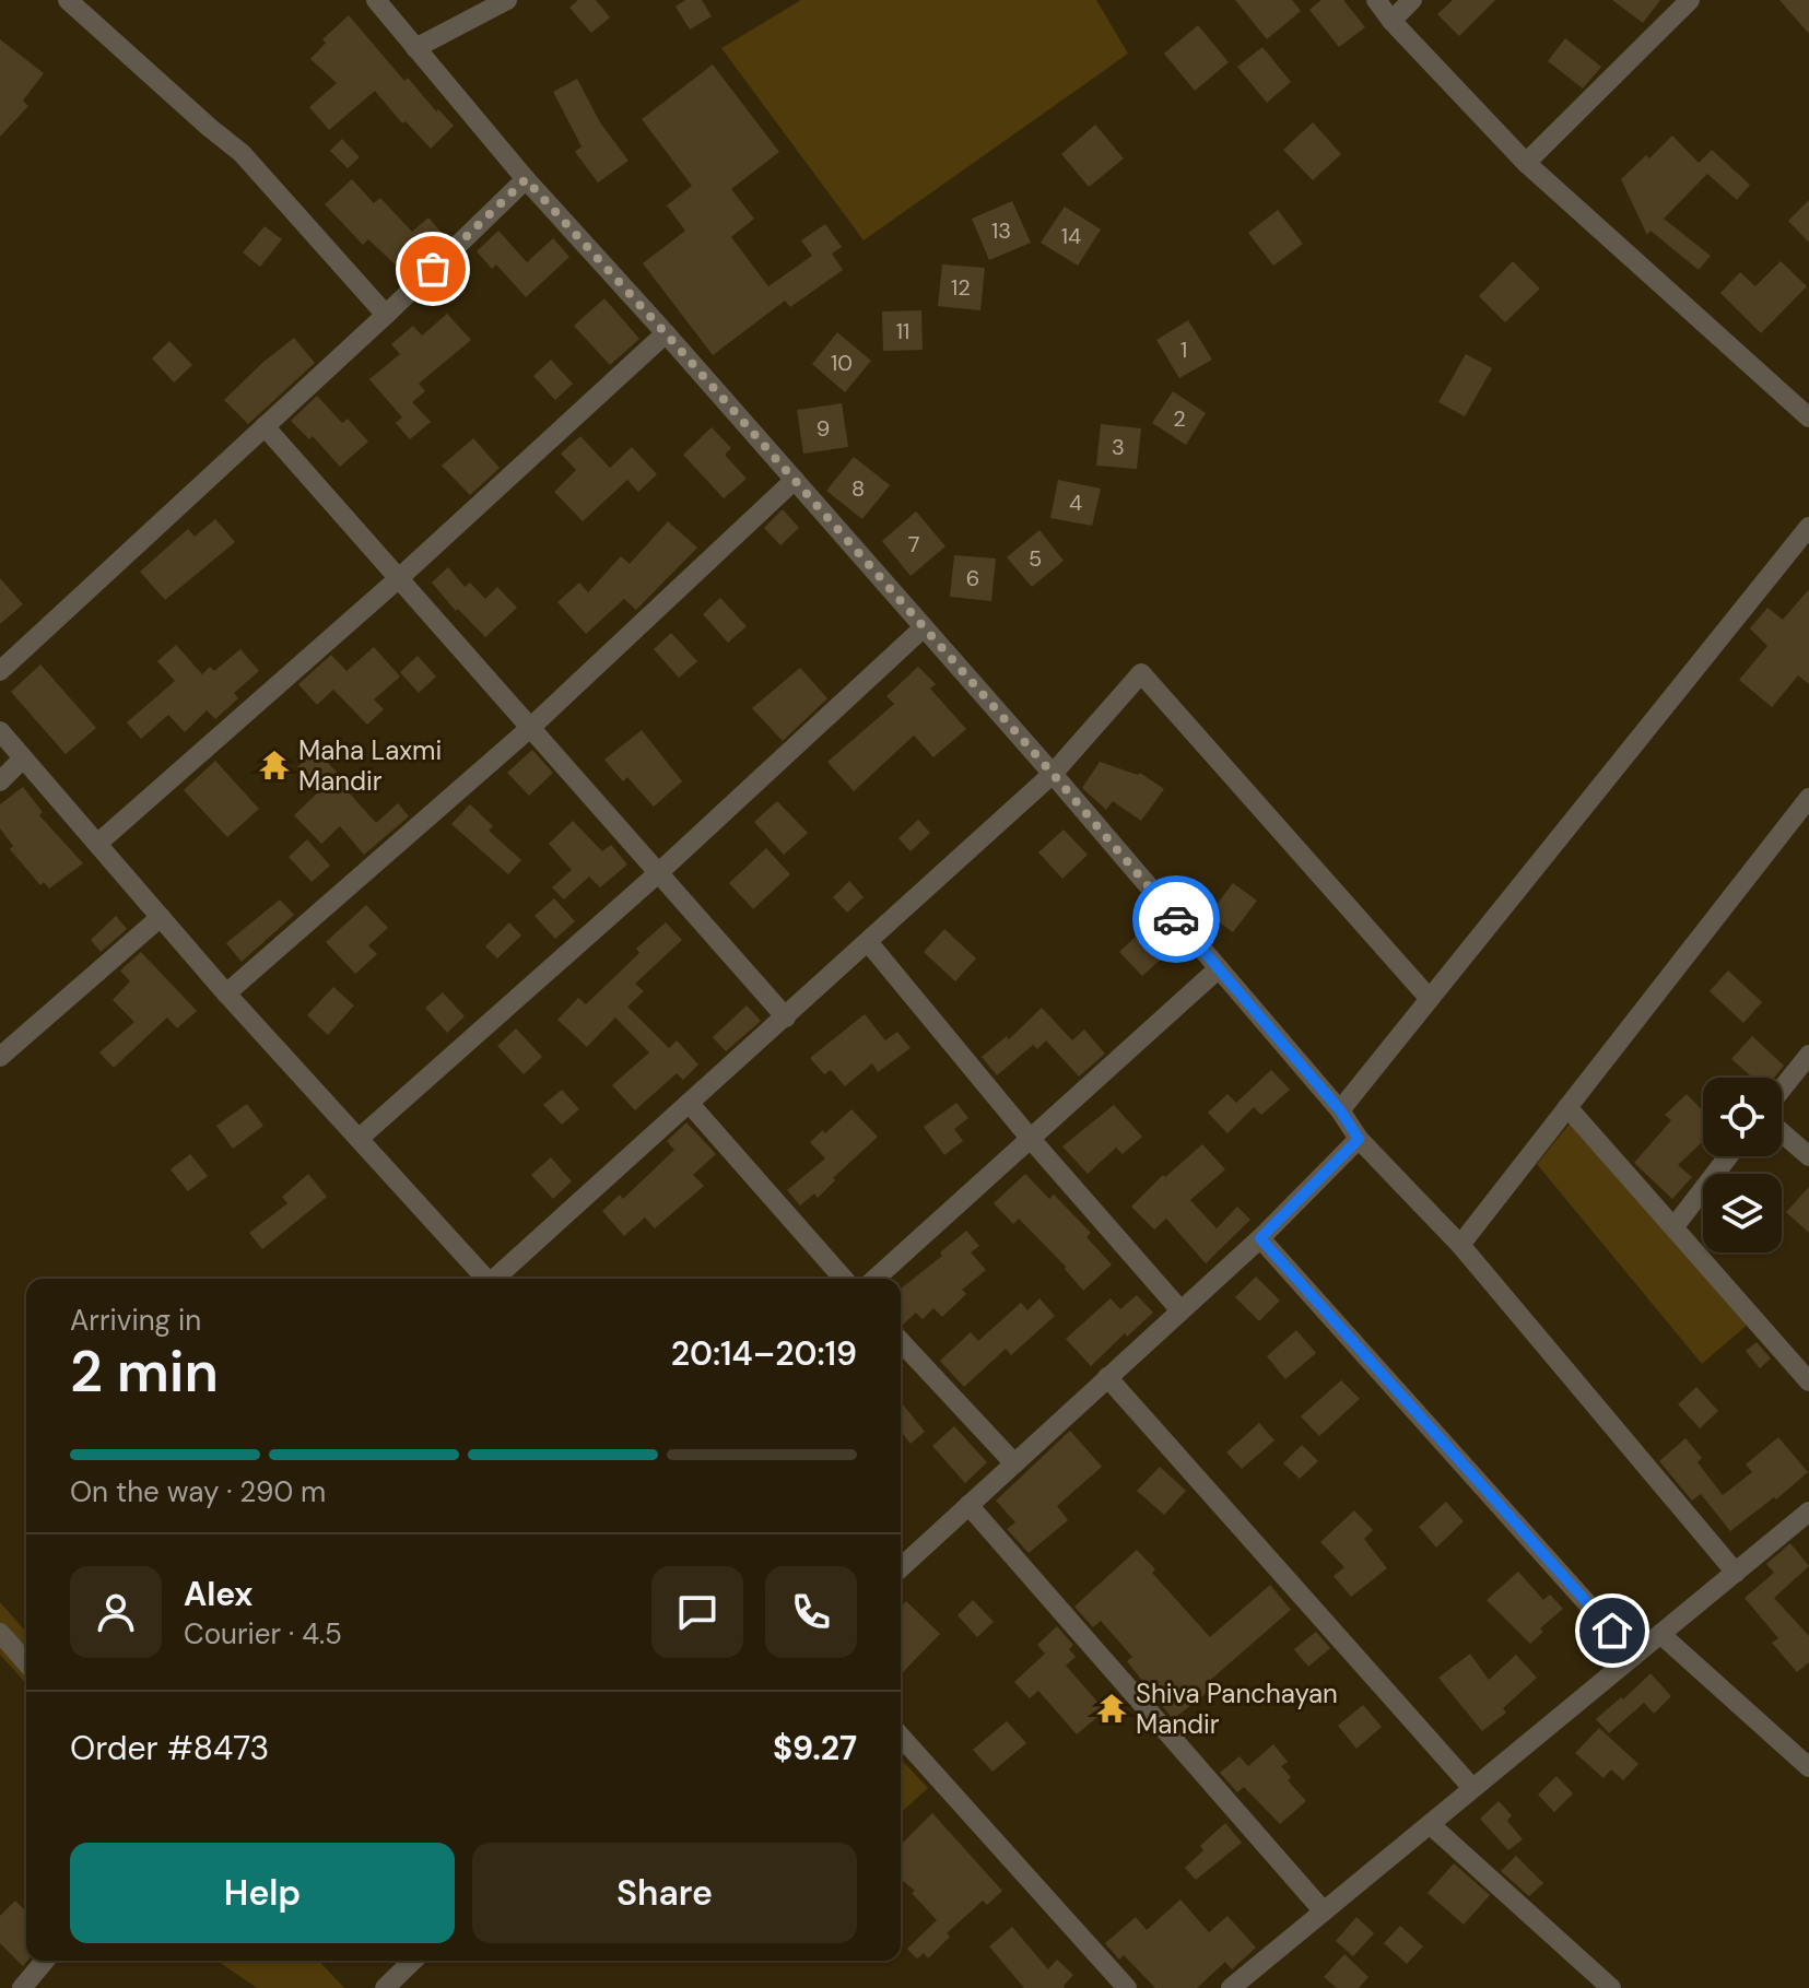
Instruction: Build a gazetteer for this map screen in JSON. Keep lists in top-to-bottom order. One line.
{"places":{"temple":["Maha Laxmi Mandir","Shiva Panchayan Mandir"]},"house_numbers":["13","14","12","11","1","10","2","9","3","8","4","7","5","6"],"page":{"heading":["2 min","Arriving in","20:14–20:19"],"panel":["Alex","Courier · 4.5","Order #8473","$9.27"],"bar":"On the way · 290 m","buttons":["Help","Share"]}}
